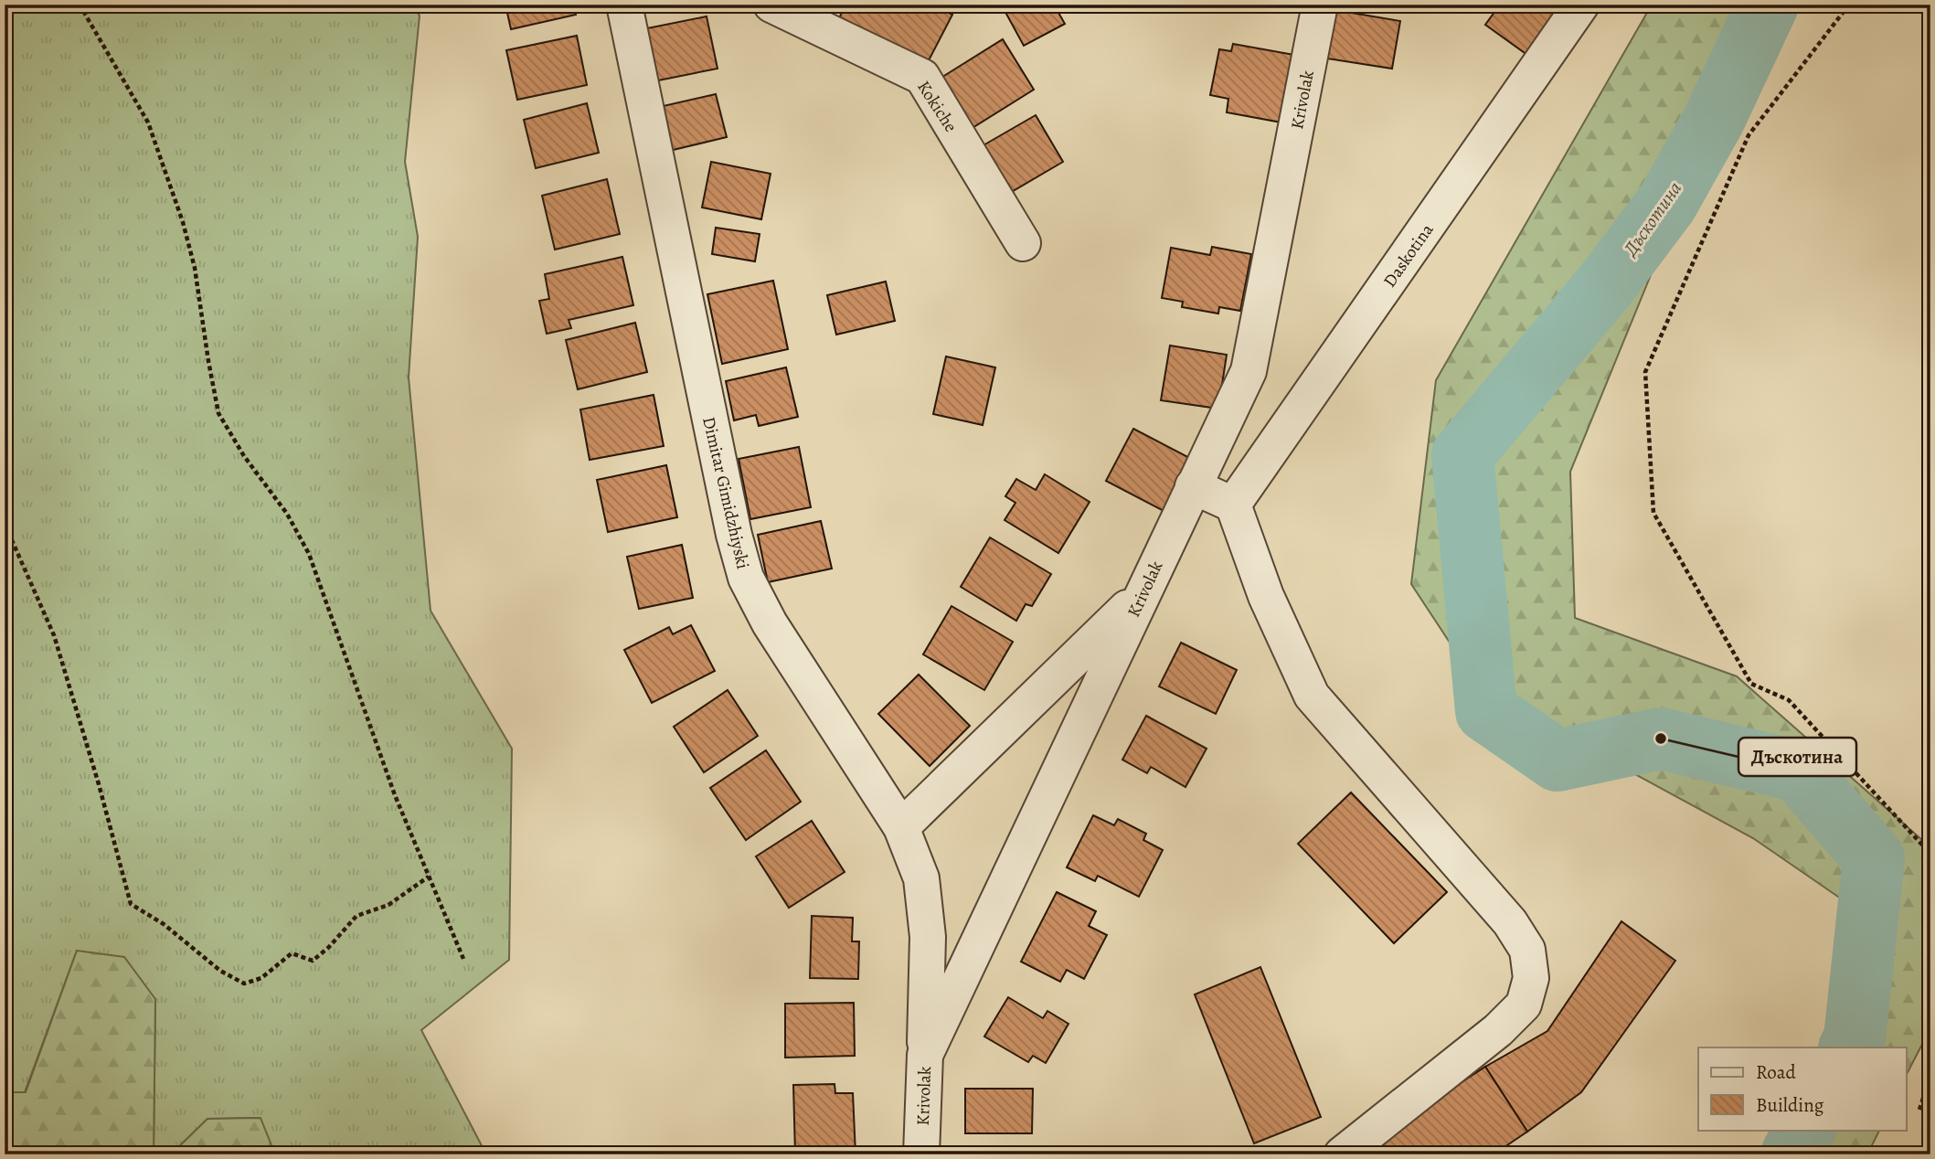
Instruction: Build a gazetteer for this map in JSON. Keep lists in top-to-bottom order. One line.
{"streets":{"street":["Krivolak","Kokiche","Daskotina","Dimitar Gimidzhiyski"]},"crossings":[["Krivolak","Dimitar Gimidzhiyski"]],"water":["Дъскотина"],"places":["Дъскотина"],"legend":["Road","Building"]}
